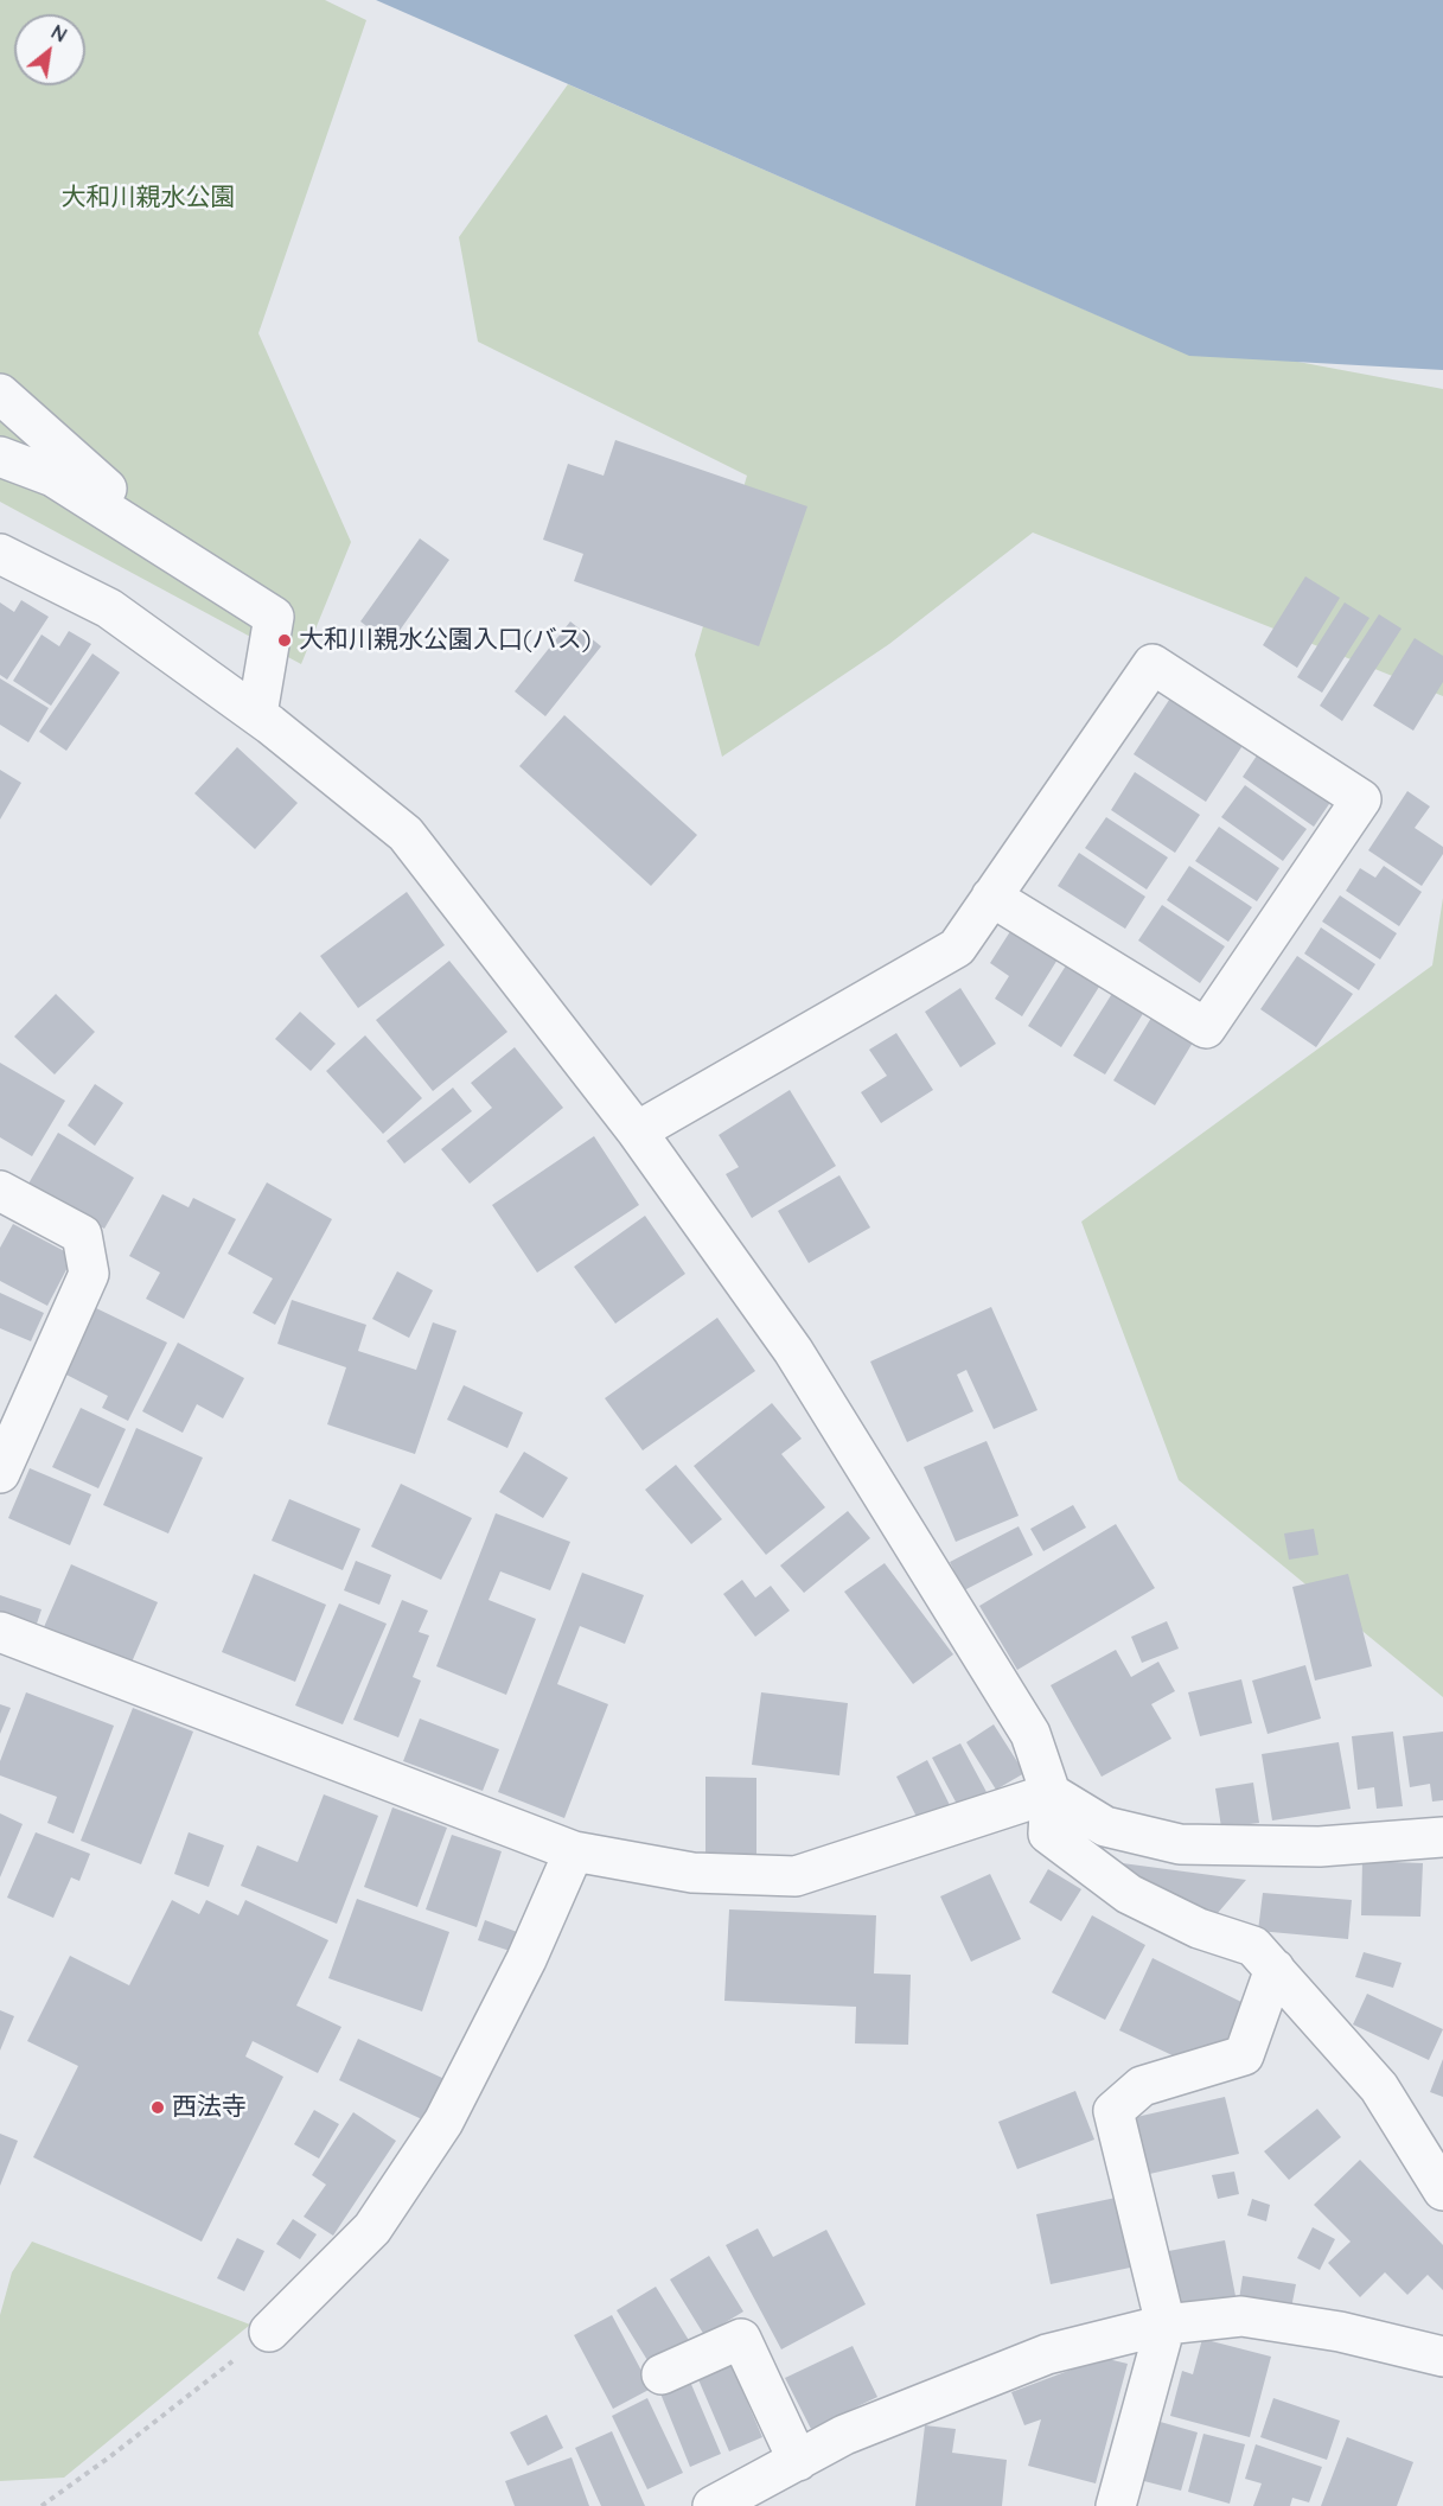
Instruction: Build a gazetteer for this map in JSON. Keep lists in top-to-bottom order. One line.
{"parks":["大和川親水公園"],"places":["大和川親水公園入口(バス)","西法寺"],"north":"top right"}
